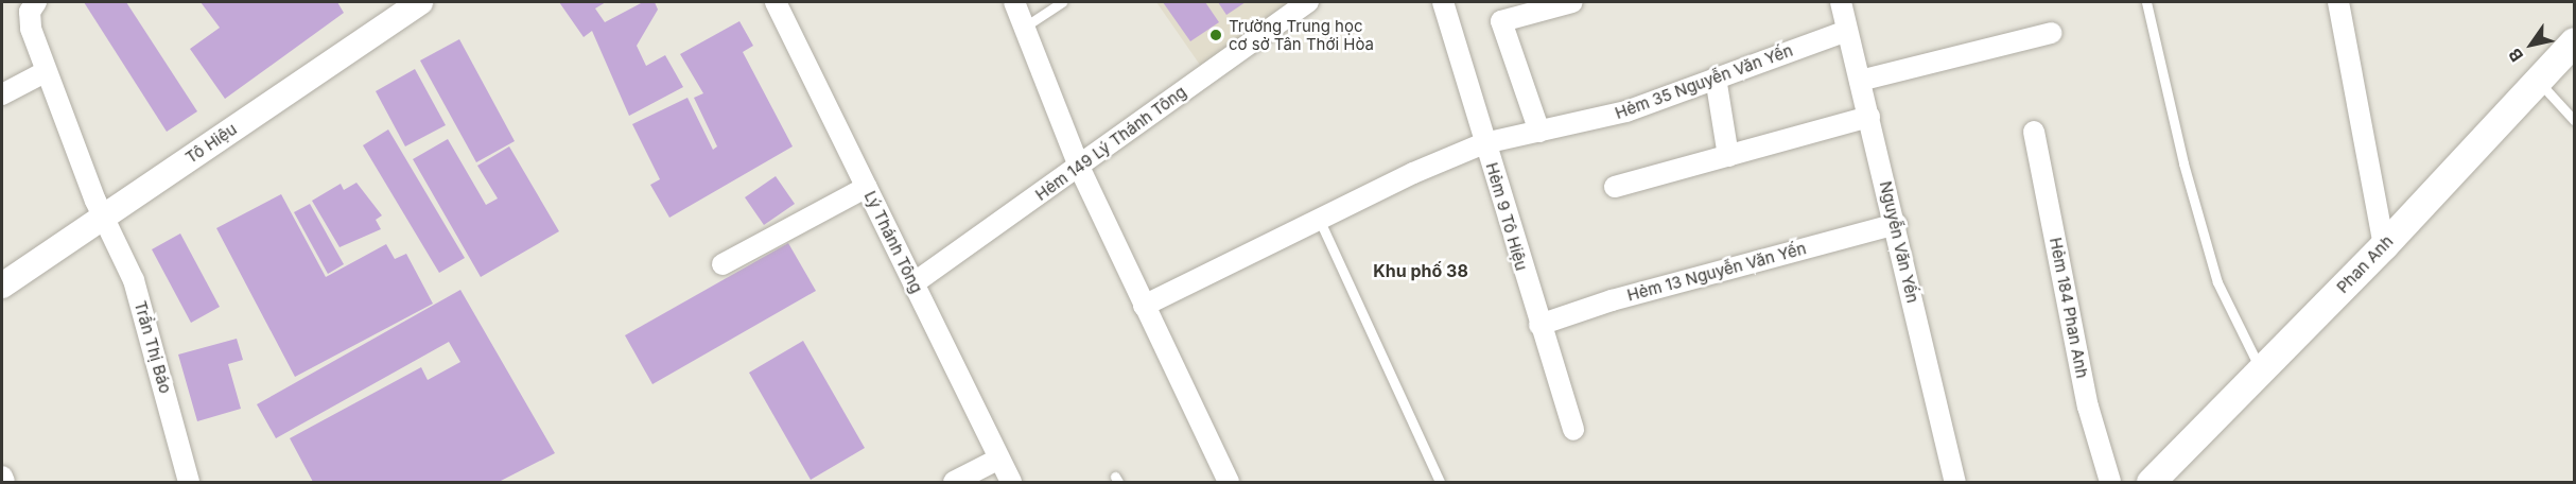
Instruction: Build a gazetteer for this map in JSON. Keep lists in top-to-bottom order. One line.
{"streets":{"main road":["Phan Anh"],"street":["Hẻm 35 Nguyễn Văn Yến","Tô Hiệu","Hẻm 149 Lý Thánh Tông","Hẻm 9 Tô Hiệu","Lý Thánh Tông","Nguyễn Văn Yến","Hẻm 13 Nguyễn Văn Yến","Hẻm 184 Phan Anh","Trần Thị Báo"]},"crossings":[["Hẻm 35 Nguyễn Văn Yến","Hẻm 9 Tô Hiệu"],["Hẻm 35 Nguyễn Văn Yến","Nguyễn Văn Yến"],["Tô Hiệu","Trần Thị Báo"],["Hẻm 149 Lý Thánh Tông","Lý Thánh Tông"],["Hẻm 9 Tô Hiệu","Hẻm 13 Nguyễn Văn Yến"],["Nguyễn Văn Yến","Hẻm 13 Nguyễn Văn Yến"]],"districts":["Khu phố 38"],"places":["Trường Trung học cơ sở Tân Thới Hòa"],"north":"bottom left"}
